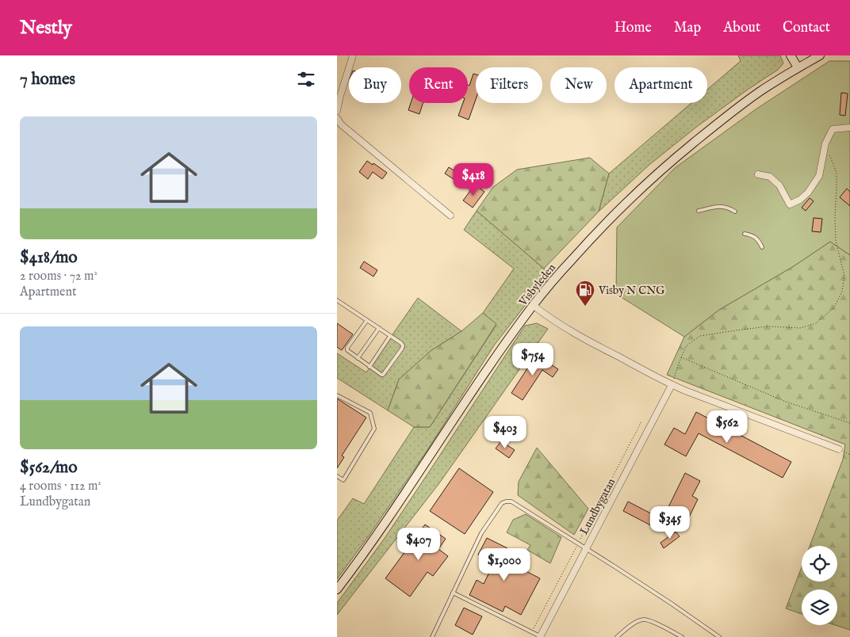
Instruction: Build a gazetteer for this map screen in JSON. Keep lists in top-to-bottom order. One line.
{"streets":{"main road":["Visbyleden"],"street":["Lundbygatan"]},"places":{"fuel station":["Visby N CNG"]},"page":{"header":"Nestly","nav":["Home","Map","About","Contact"],"heading":"7 homes","chip":["Buy","Rent","Filters","New","Apartment"],"list":[{"name":"$418/mo","note":"2 rooms · 72 m² · Apartment"},{"name":"$562/mo","note":"4 rooms · 112 m² · Lundbygatan"}],"price":["$418","$754","$562","$403","$345","$407","$1,000"]}}
